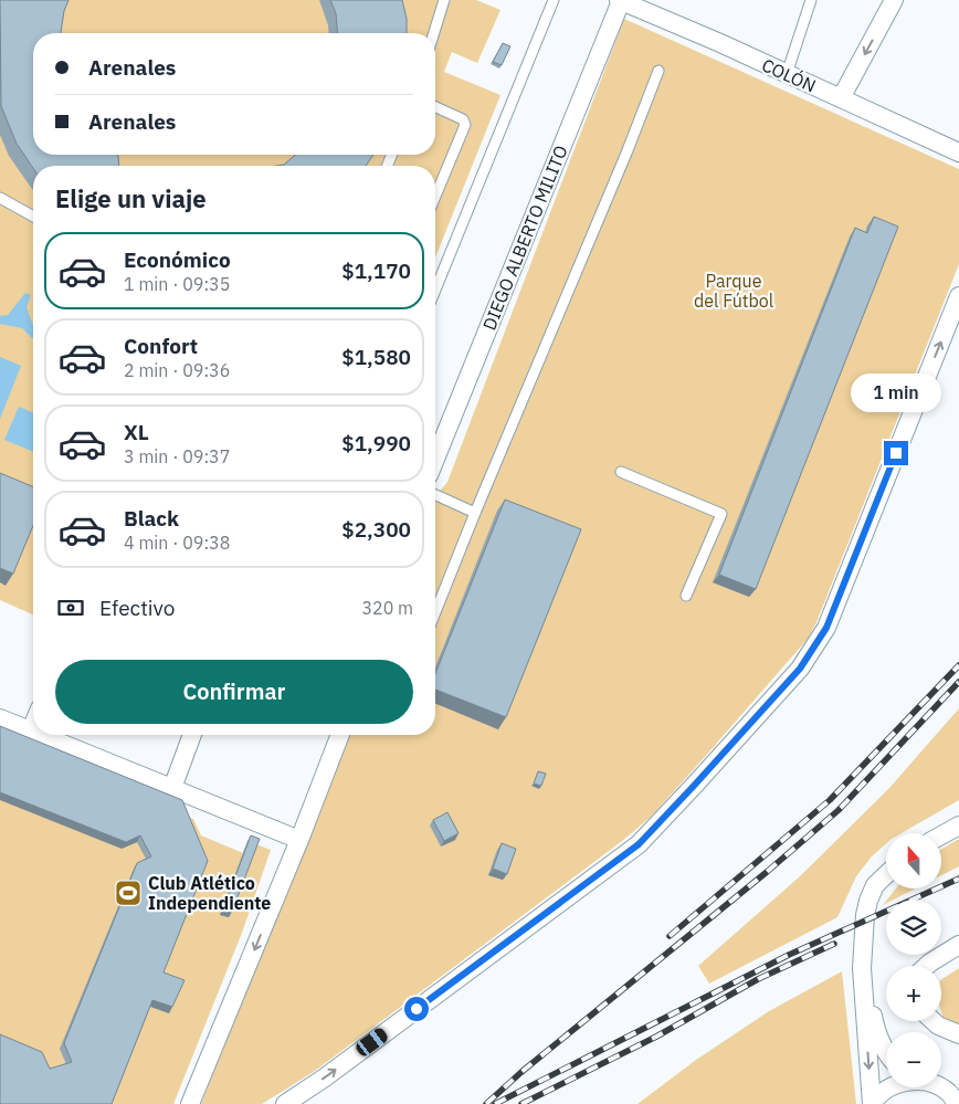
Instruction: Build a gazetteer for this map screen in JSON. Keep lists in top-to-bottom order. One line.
{"streets":{"street":["COLÓN","DIEGO ALBERTO MILITO"]},"crossings":[["COLÓN","DIEGO ALBERTO MILITO"]],"parks":["Parque del Fútbol"],"places":{"sports":["Club Atlético Independiente"]},"north":"top","page":{"banner":["Arenales","Arenales"],"heading":"Elige un viaje","list":[{"name":"Económico","note":"1 min · 09:35","value":"$1,170"},{"name":"Confort","note":"2 min · 09:36","value":"$1,580"},{"name":"XL","note":"3 min · 09:37","value":"$1,990"},{"name":"Black","note":"4 min · 09:38","value":"$2,300"}],"bubble":"1 min","pay":["Efectivo","320 m"],"buttons":"Confirmar","map_buttons":["+","−"]}}
